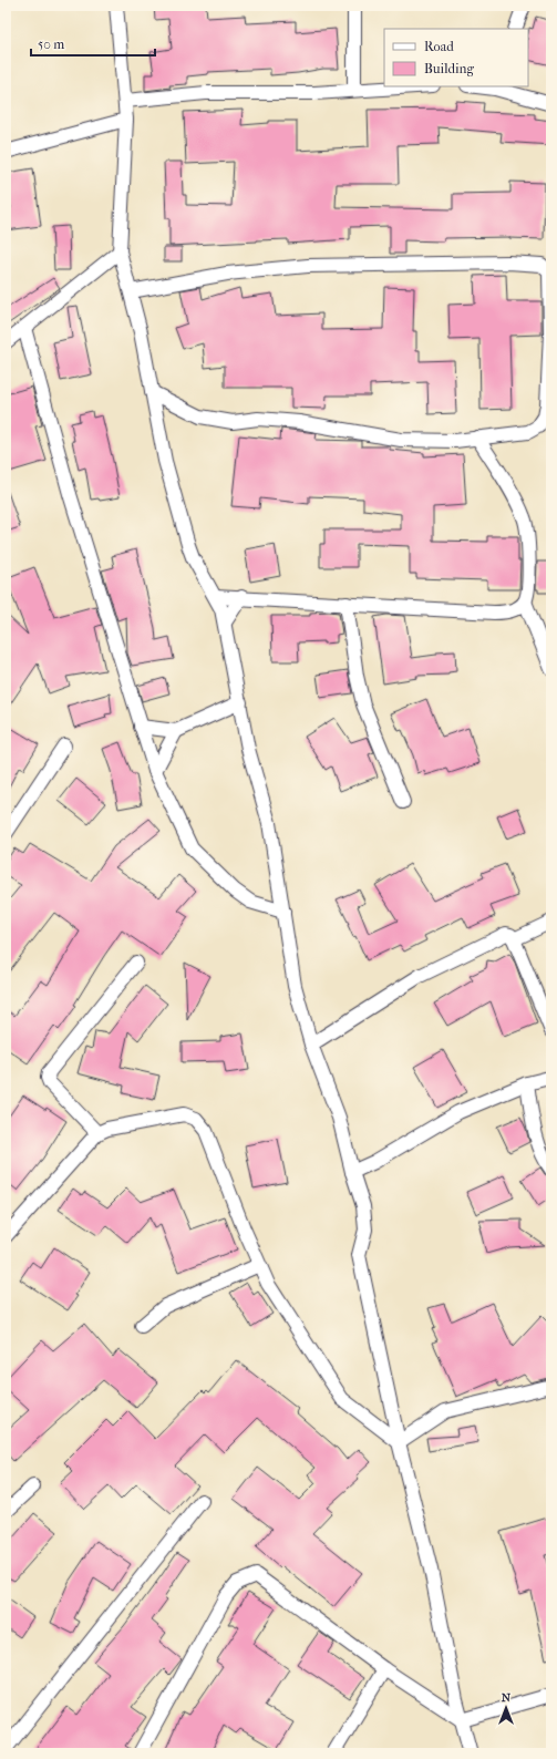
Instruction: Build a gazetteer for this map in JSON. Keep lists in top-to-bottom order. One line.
{"legend":["Road","Building"],"scale_bar":"50 m","north":"top"}
